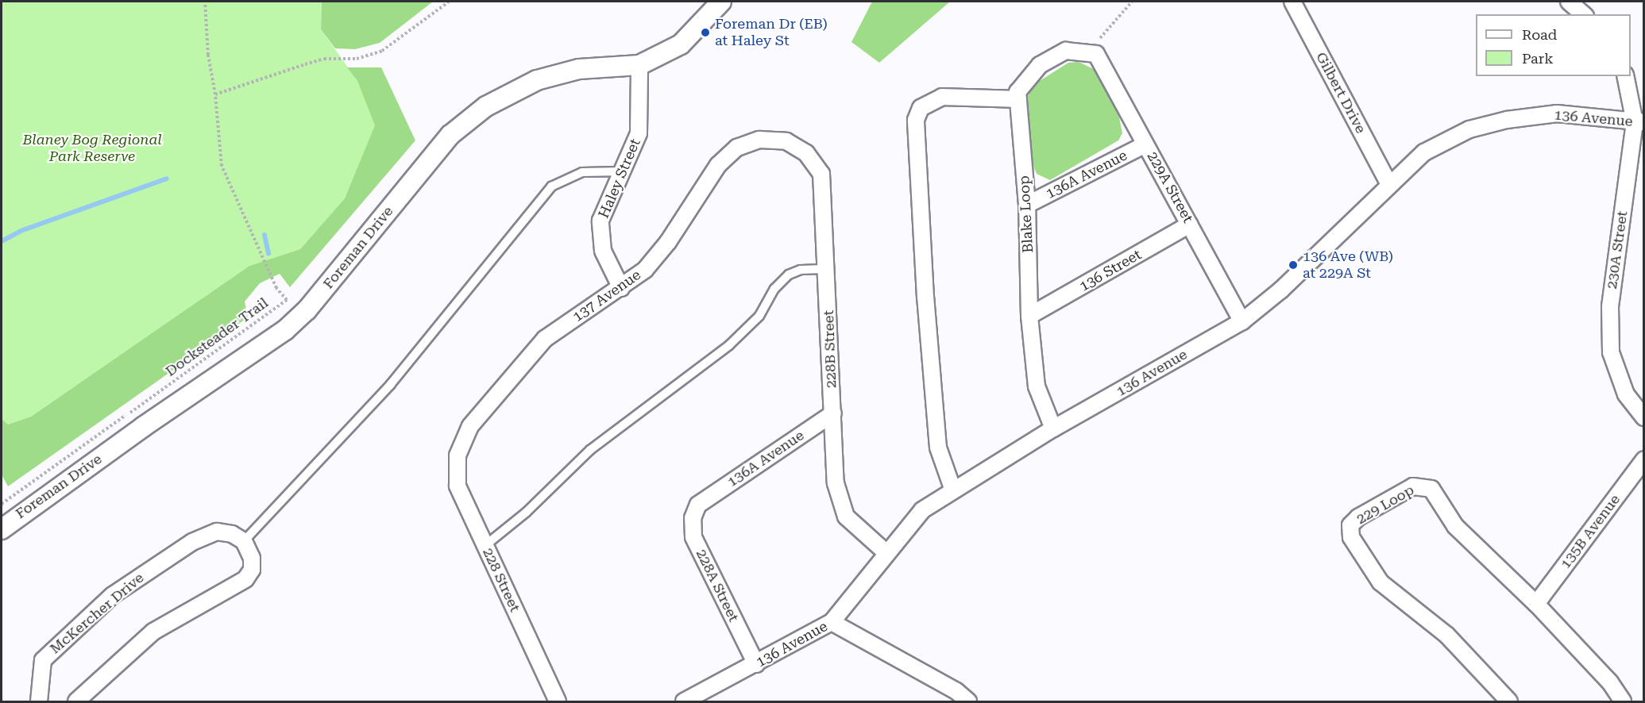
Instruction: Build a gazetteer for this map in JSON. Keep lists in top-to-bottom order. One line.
{"streets":{"street":["Gilbert Drive","136 Avenue","136A Avenue","Haley Street","229A Street","Blake Loop","Foreman Drive","230A Street","136 Street","137 Avenue","228B Street","229 Loop","135B Avenue","228 Street","228A Street","McKercher Drive"],"path":["Docksteader Trail"]},"crossings":[["Gilbert Drive","136 Avenue"],["136 Avenue","229A Street"],["136 Avenue","Blake Loop"],["136 Avenue","230A Street"],["136 Avenue","228B Street"],["136 Avenue","228A Street"],["136A Avenue","229A Street"],["136A Avenue","Blake Loop"],["136A Avenue","228B Street"],["136A Avenue","228A Street"],["Haley Street","Foreman Drive"],["Haley Street","137 Avenue"],["229A Street","Blake Loop"],["229A Street","136 Street"],["Blake Loop","136 Street"],["137 Avenue","228B Street"],["137 Avenue","228 Street"],["229 Loop","135B Avenue"]],"parks":["Blaney Bog Regional Park Reserve"],"places":["Foreman Dr (EB) at Haley St","136 Ave (WB) at 229A St"],"legend":["Road","Park"]}
